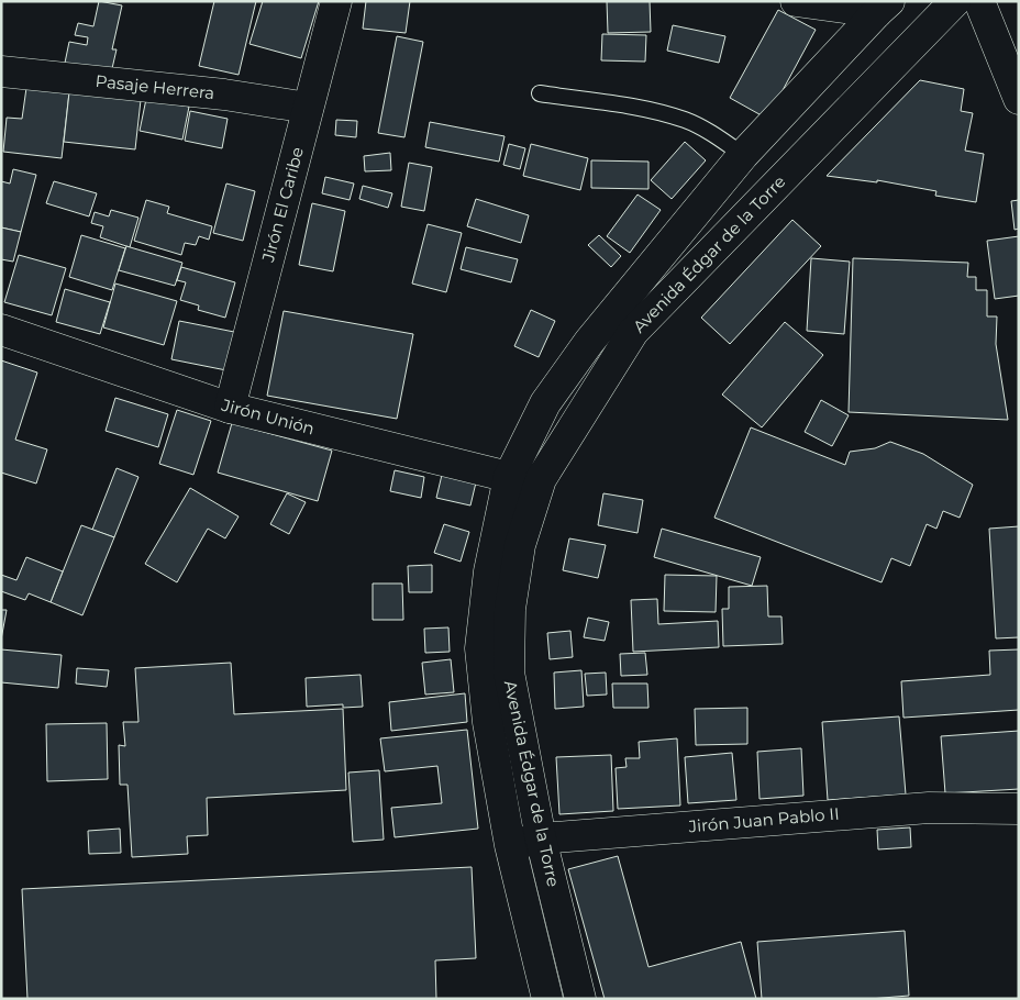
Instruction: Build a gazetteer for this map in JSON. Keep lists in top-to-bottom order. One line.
{"streets":{"main road":["Pasaje Herrera","Jirón El Caribe","Avenida Édgar de la Torre","Jirón Unión","Jirón Juan Pablo II"]},"crossings":[["Pasaje Herrera","Jirón El Caribe"],["Jirón El Caribe","Jirón Unión"],["Avenida Édgar de la Torre","Jirón Unión"],["Avenida Édgar de la Torre","Jirón Juan Pablo II"]]}
